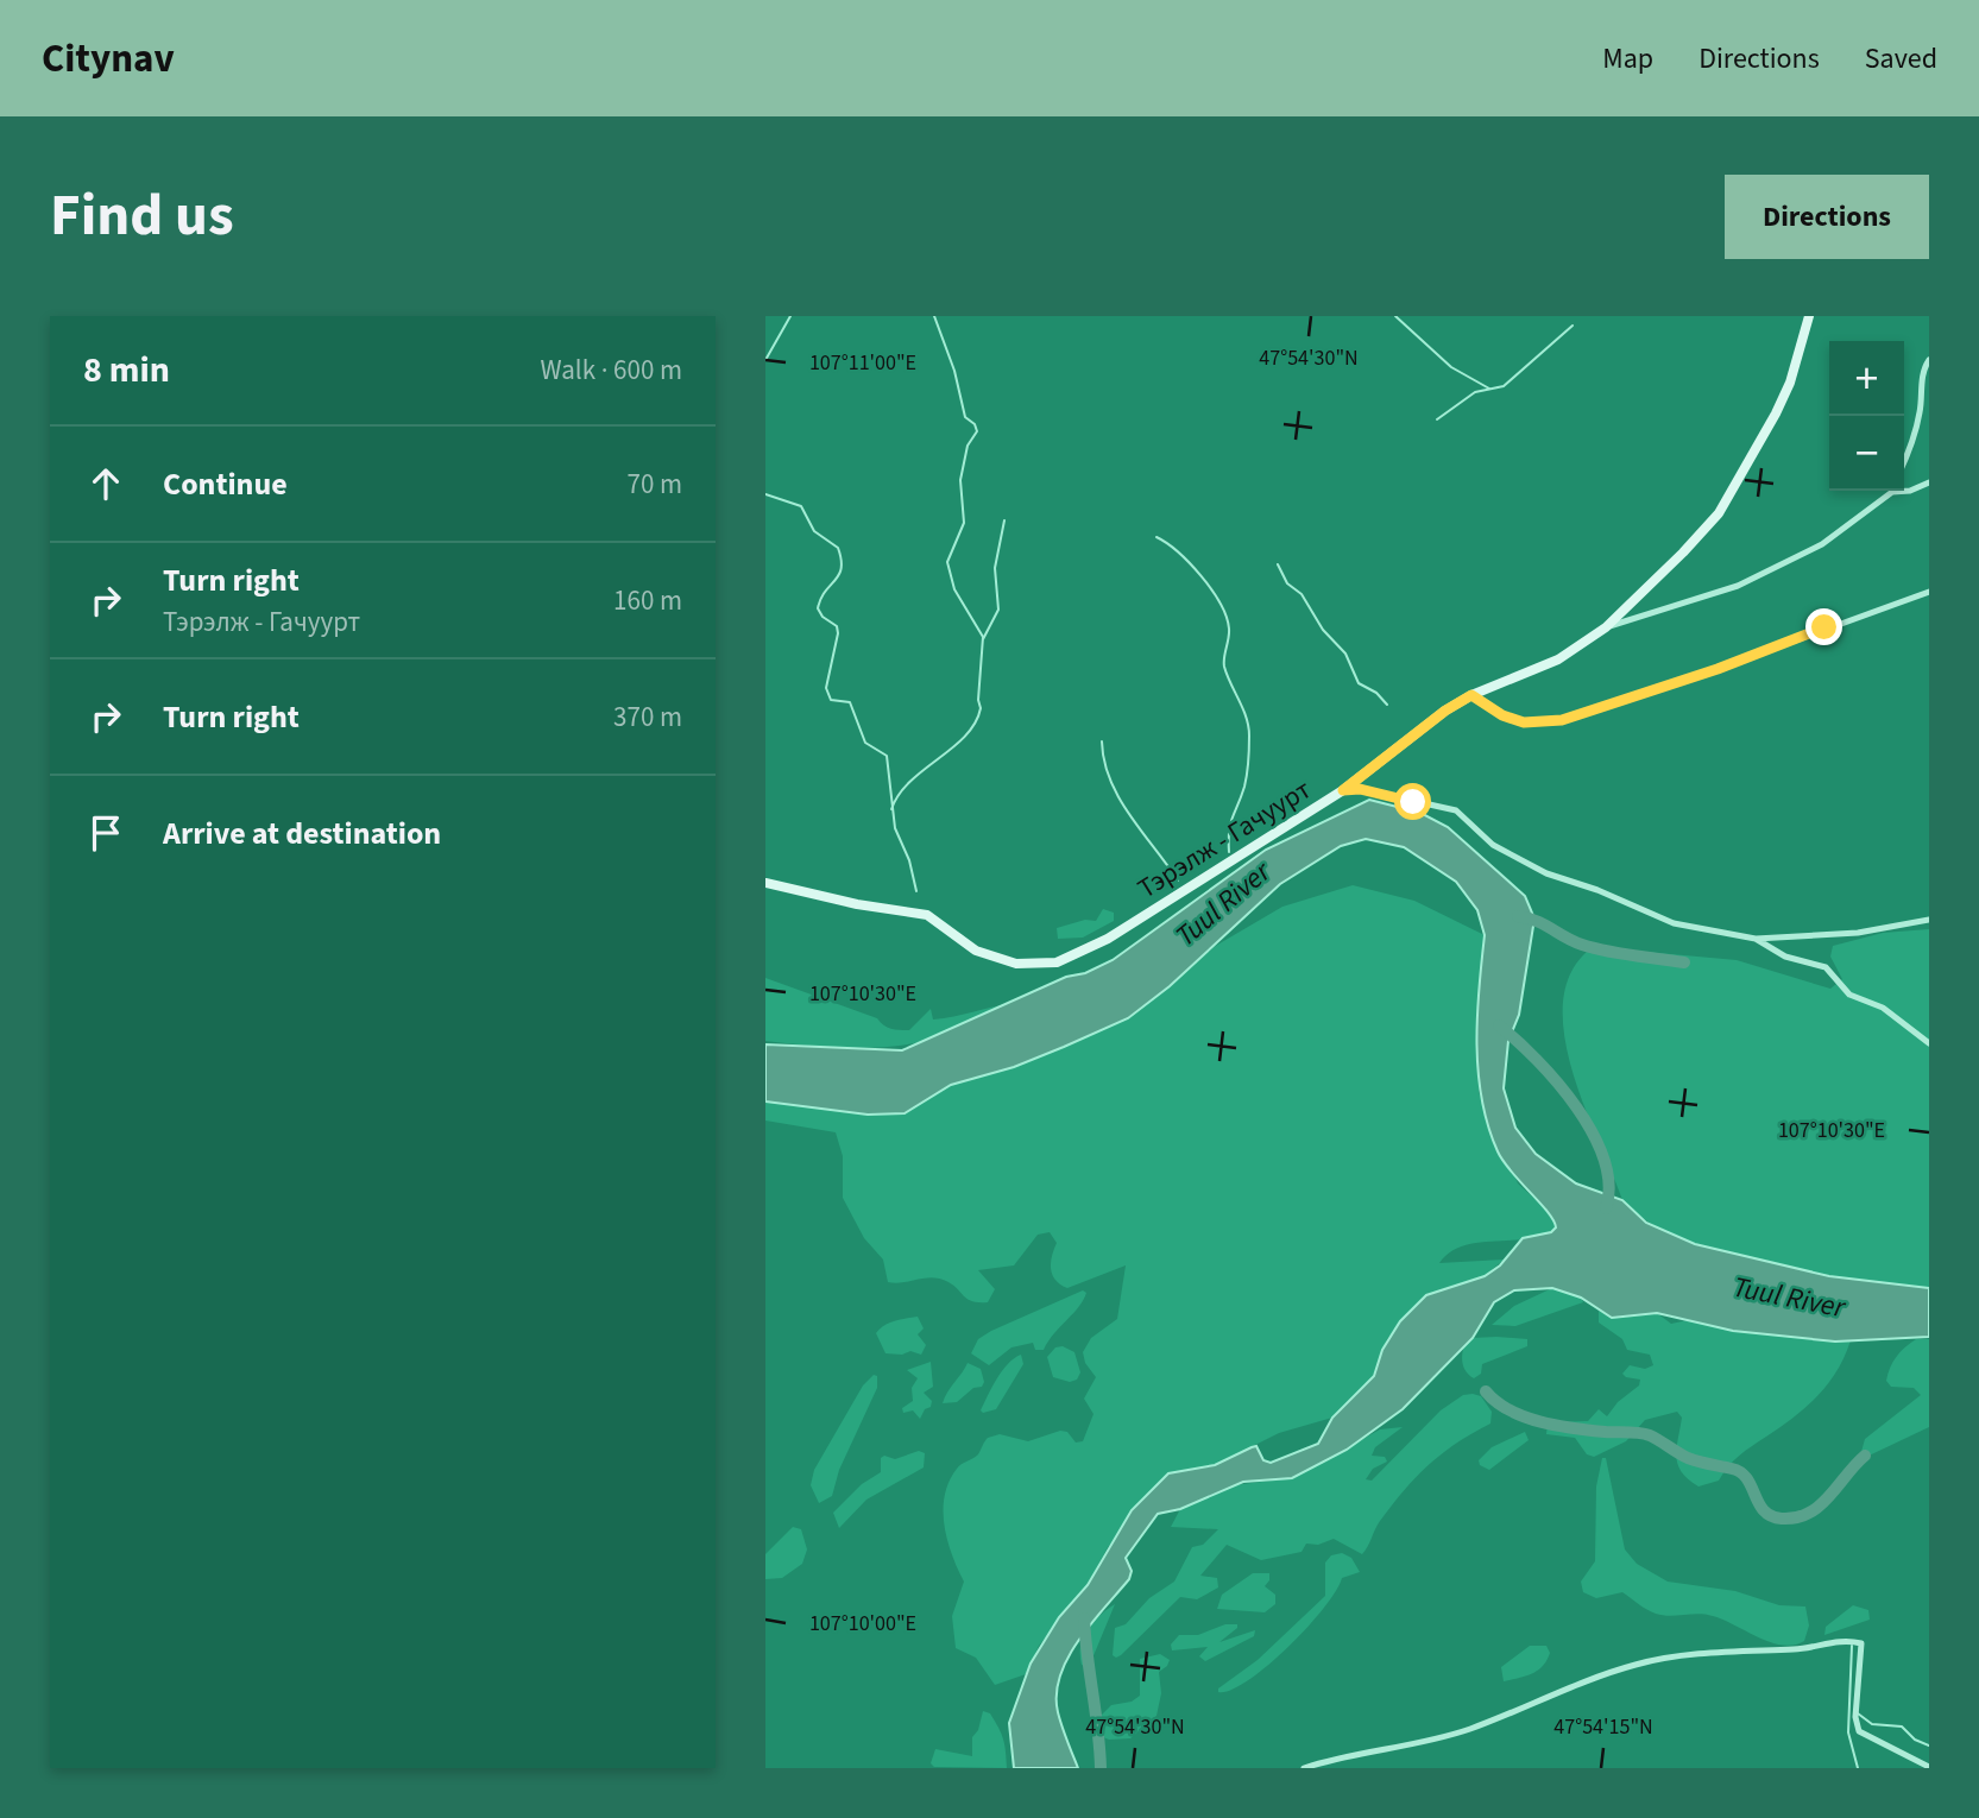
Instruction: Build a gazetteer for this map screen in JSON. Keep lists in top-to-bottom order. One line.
{"streets":{"main road":["Тэрэлж - Гачуурт"]},"water":["Tuul River"],"page":{"header":"Citynav","nav":["Map","Directions","Saved"],"title":"Find us","buttons":"Directions","heading":["8 min","Walk · 600 m"],"map_buttons":["+","−"],"list":[["Continue","70 m"],["Turn right","Тэрэлж - Гачуурт","160 m"],["Turn right","370 m"],"Arrive at destination"]},"coordinates":["47°54'30\"N","107°11'00\"E","107°10'30\"E","107°10'00\"E","47°54'15\"N"]}
